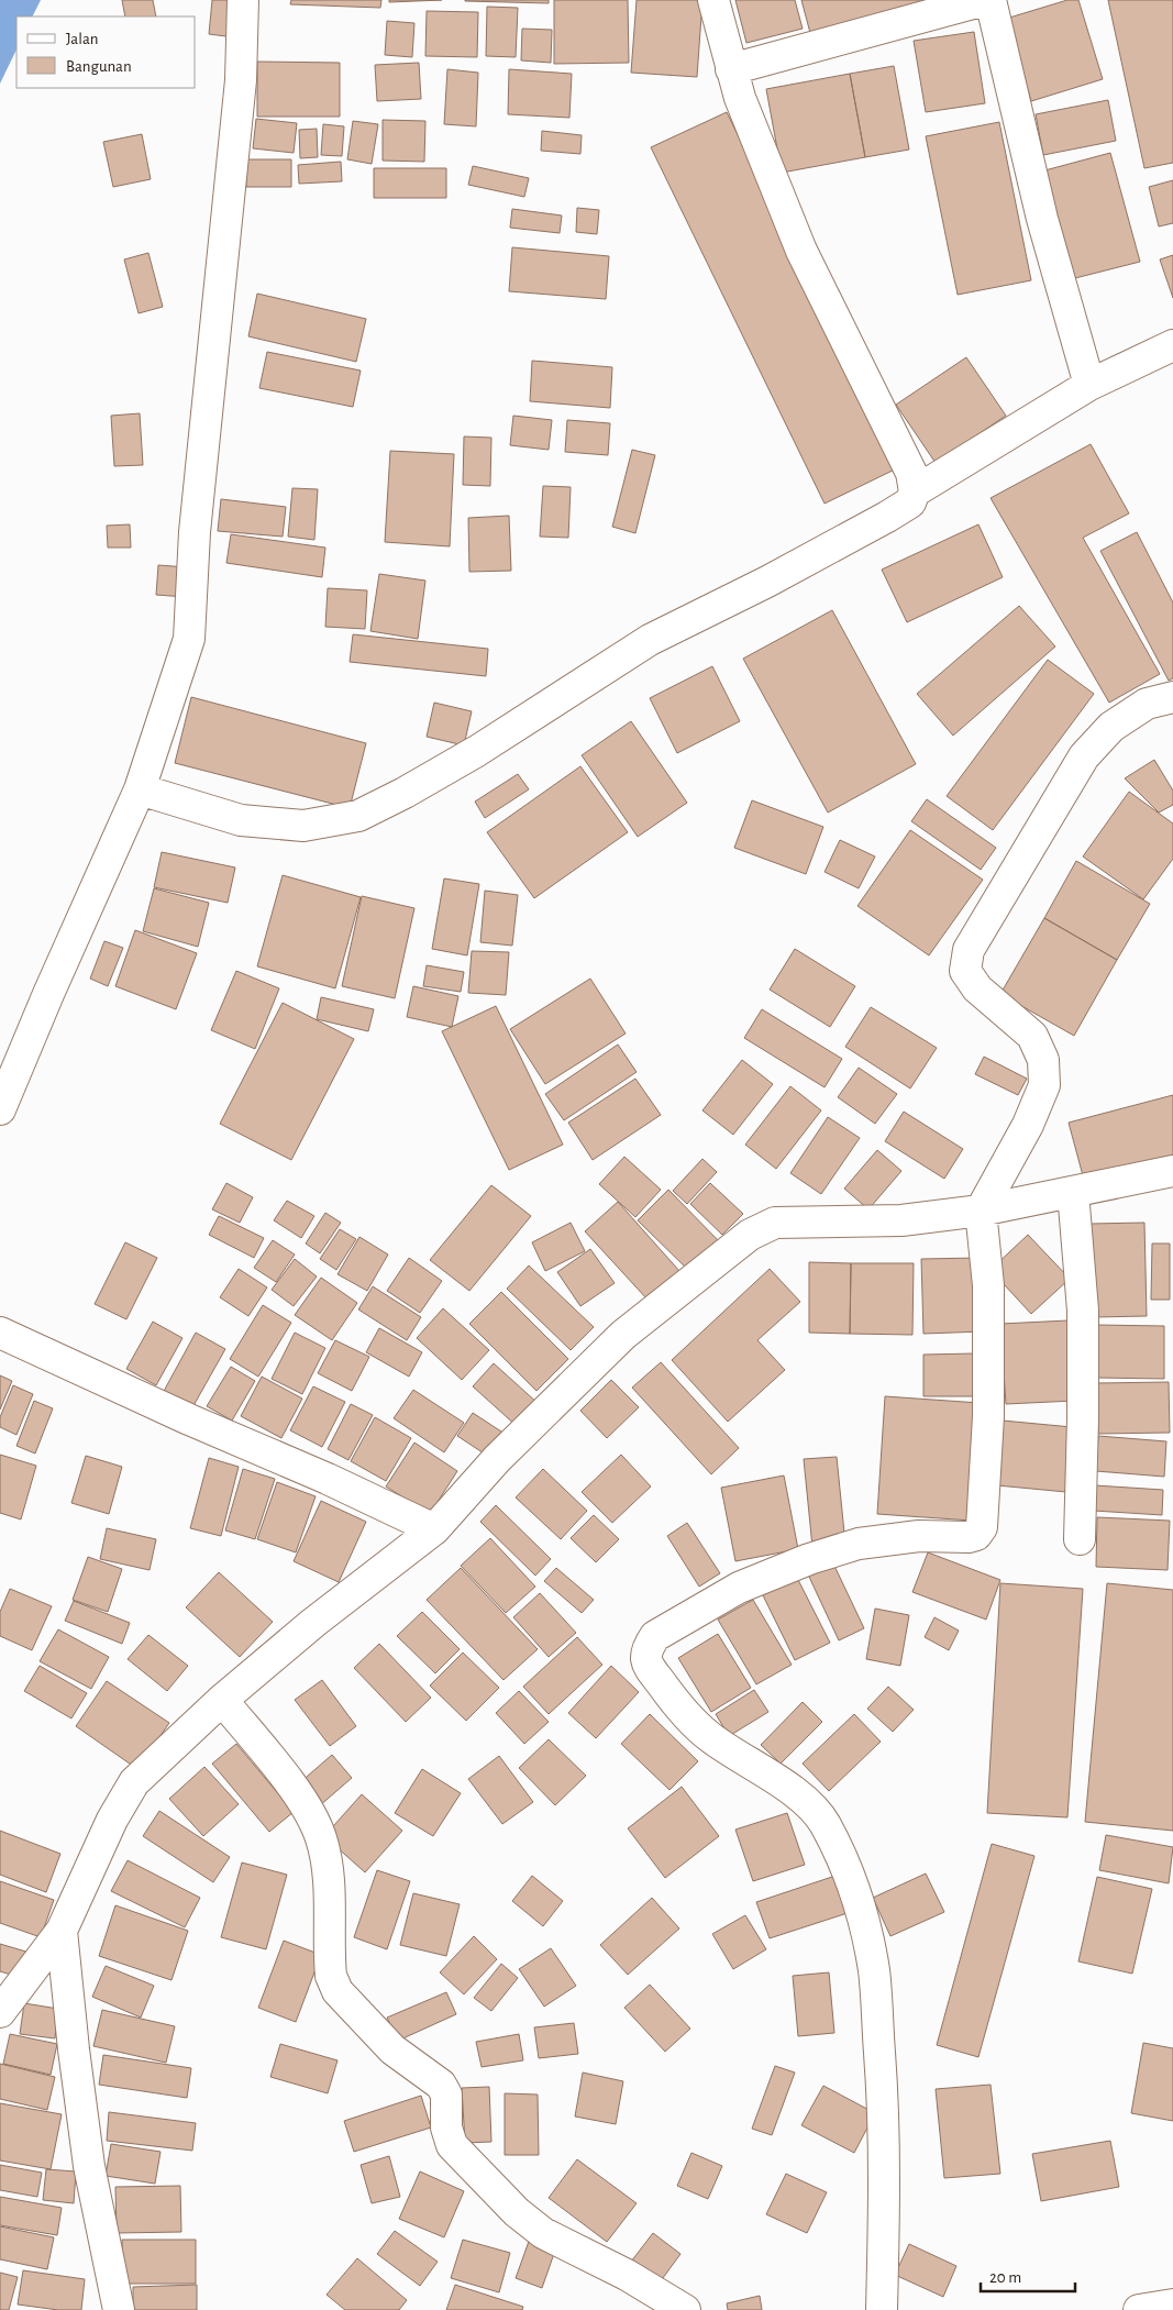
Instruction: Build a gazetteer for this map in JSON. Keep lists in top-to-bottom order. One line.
{"legend":["Jalan","Bangunan"],"scale_bar":"20 m"}
